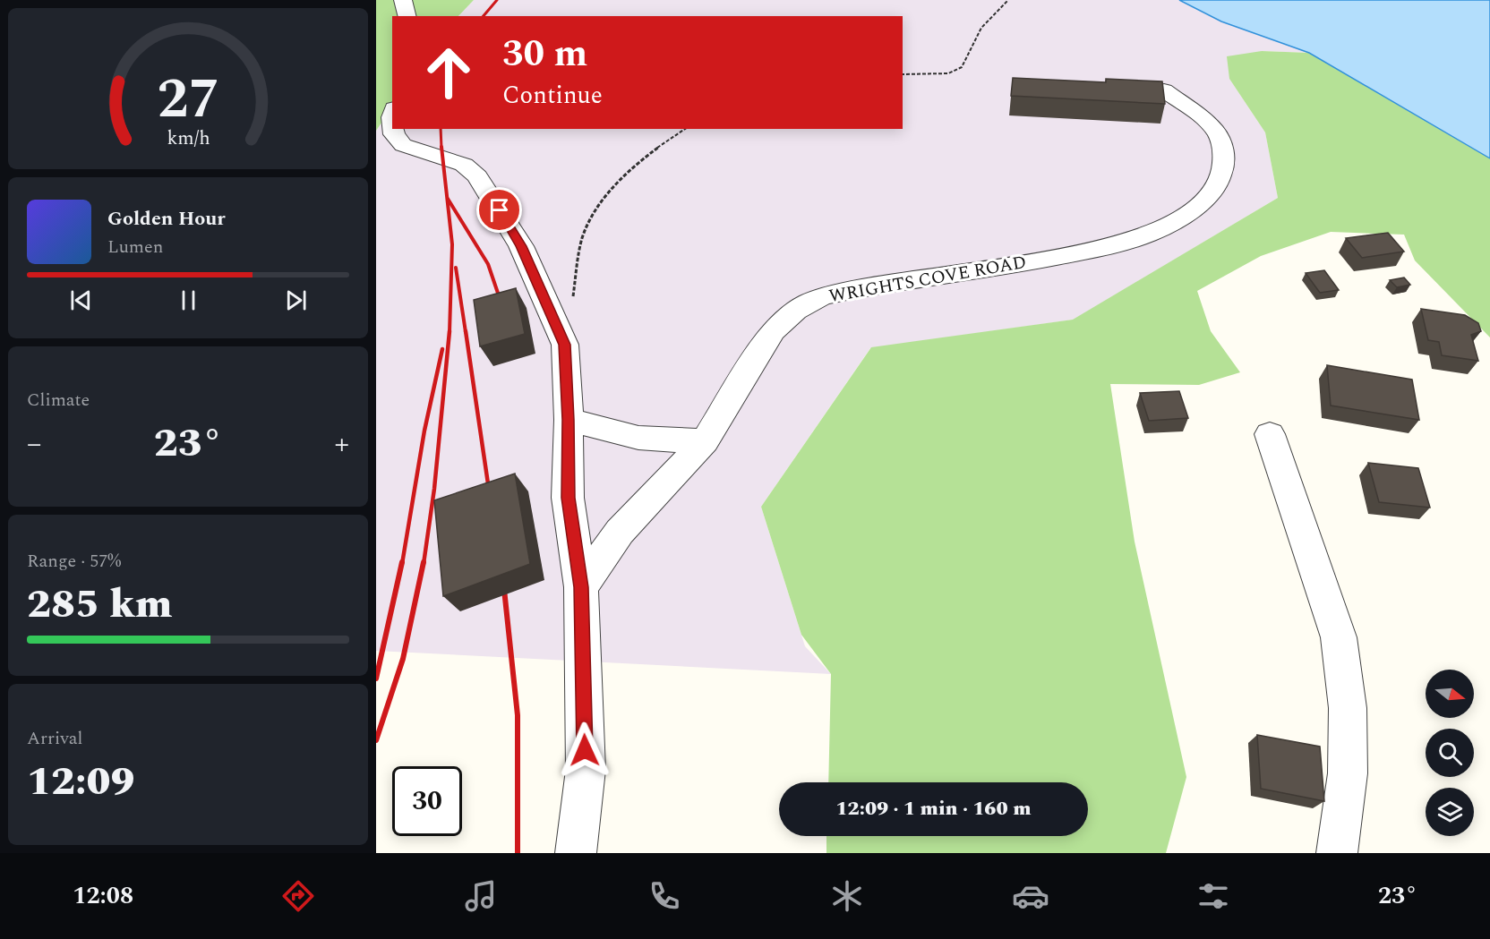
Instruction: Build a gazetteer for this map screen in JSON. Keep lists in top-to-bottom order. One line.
{"streets":{"street":["WRIGHTS COVE ROAD"]},"north":"right","page":{"turn":["30 m","Continue"],"song":["Golden Hour","Lumen"],"tile":["Climate",["Range · 57%","285 km"],["Arrival","12:09"]],"heat":["−","23°","+"],"limit":"30","trip":"12:09 · 1 min · 160 m","tabs":["12:08","23°"],"gauge":["27","km/h"]}}
